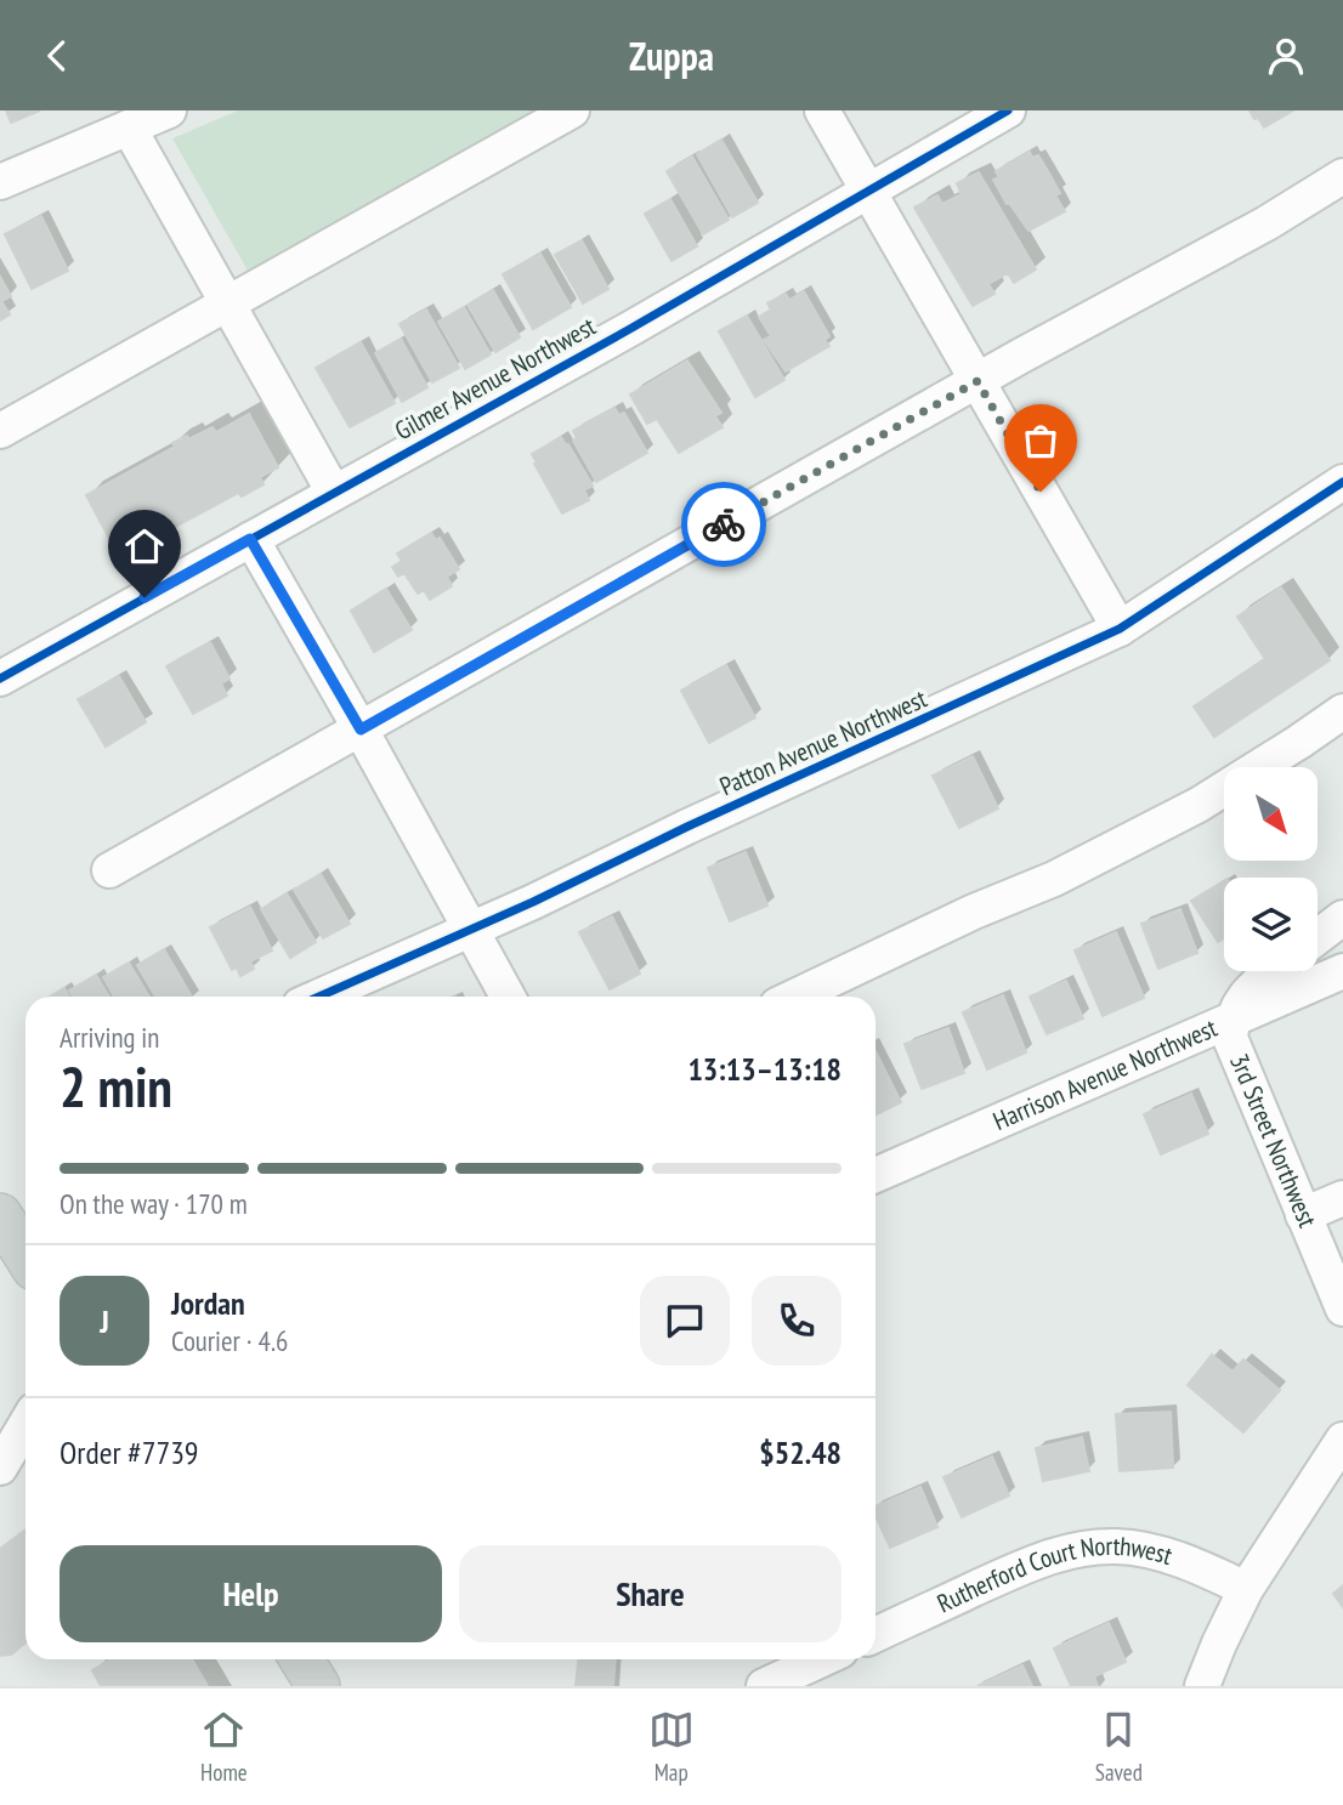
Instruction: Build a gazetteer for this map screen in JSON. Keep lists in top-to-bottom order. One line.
{"streets":{"street":["Gilmer Avenue Northwest","Patton Avenue Northwest","Harrison Avenue Northwest","3rd Street Northwest","Rutherford Court Northwest"]},"crossings":[["Harrison Avenue Northwest","3rd Street Northwest"]],"north":"bottom right","page":{"header":"Zuppa","heading":["2 min","Arriving in","13:13–13:18"],"panel":["Jordan","Courier · 4.6","Order #7739","$52.48"],"bar":"On the way · 170 m","round":"J","buttons":["Help","Share"],"tabs":["Home","Map","Saved"]}}
